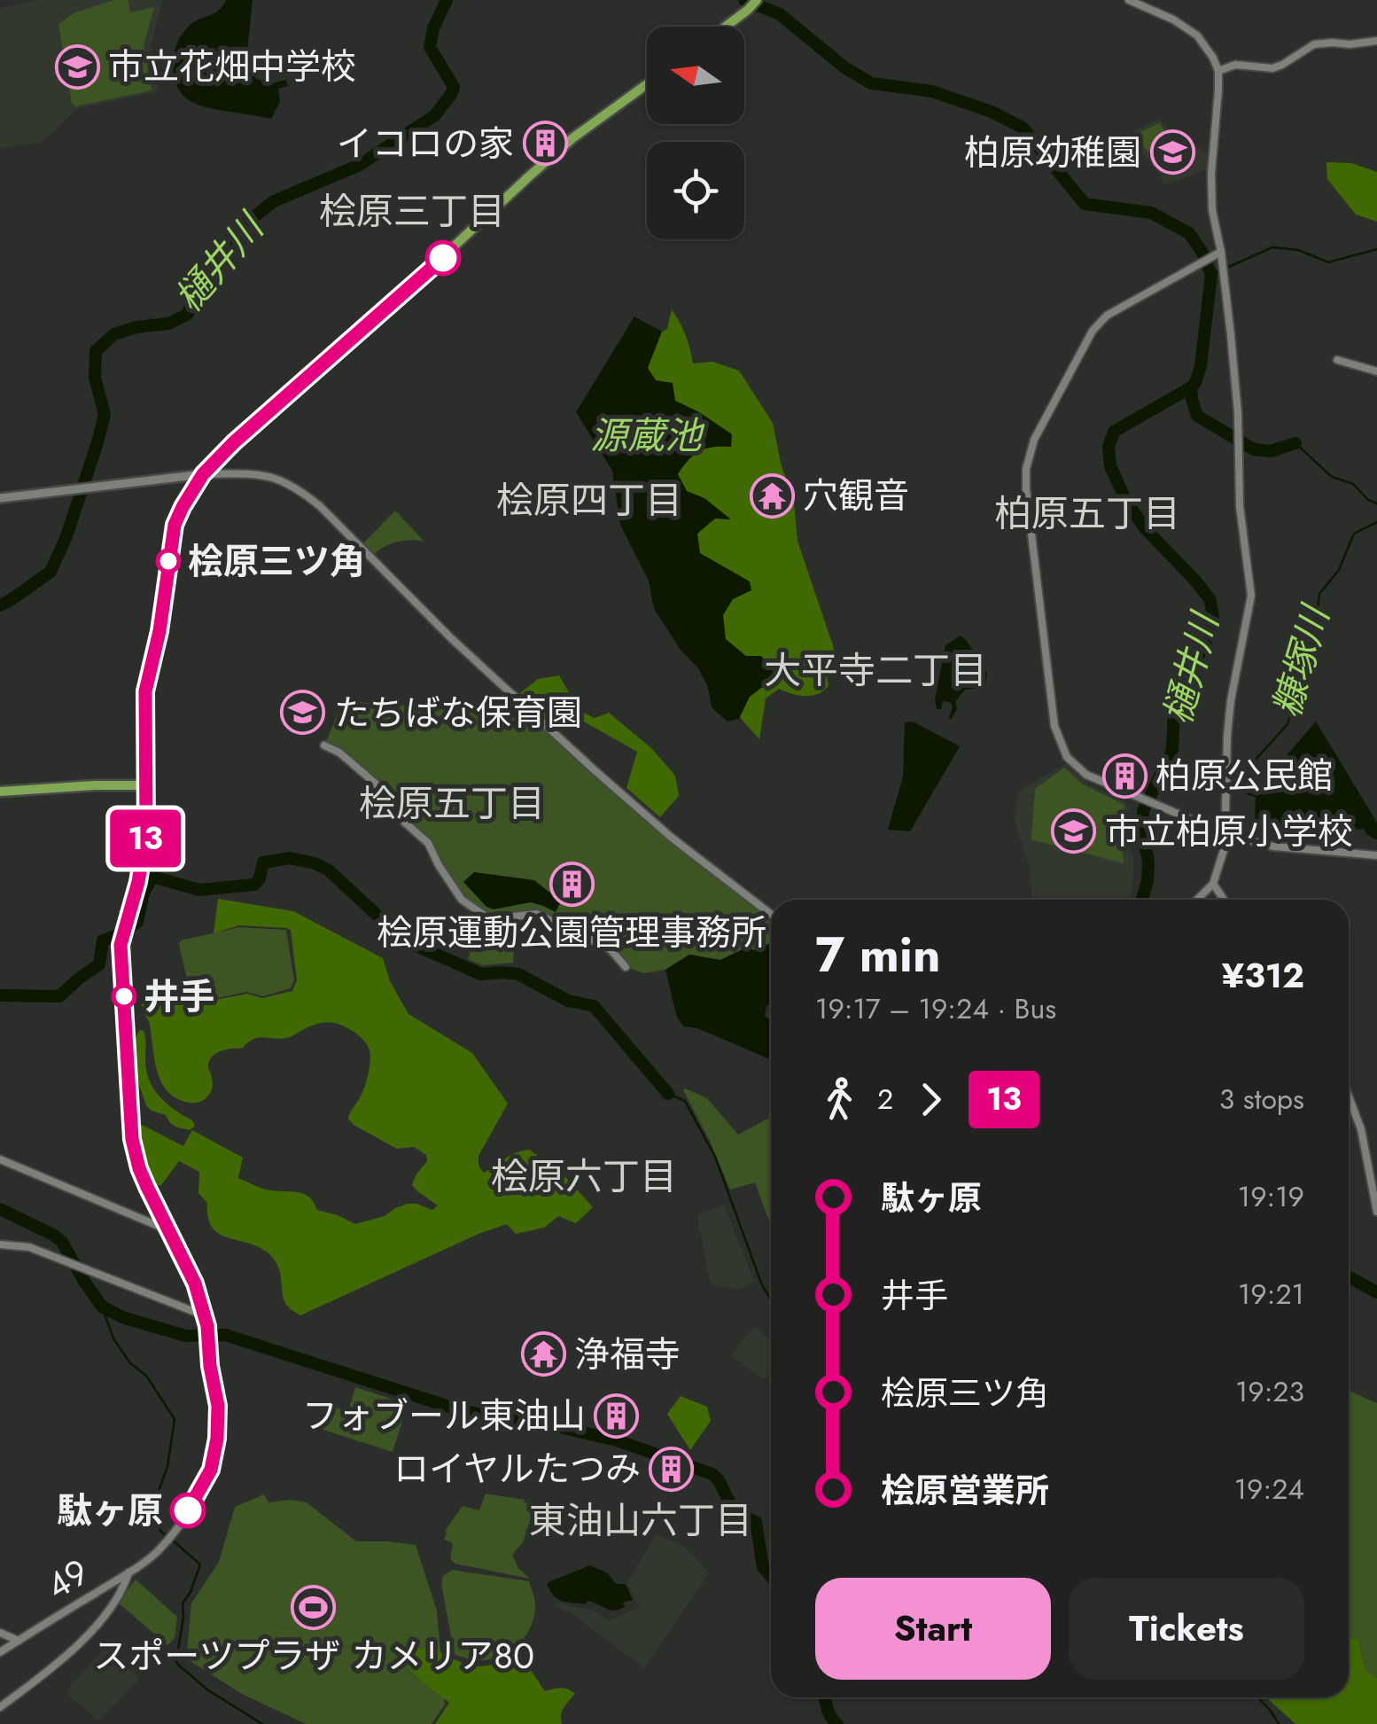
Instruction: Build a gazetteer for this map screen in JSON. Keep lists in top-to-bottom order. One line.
{"streets":{"main road":["49"]},"districts":["桧原三丁目","桧原四丁目","柏原五丁目","大平寺二丁目","桧原五丁目","桧原六丁目","東油山六丁目"],"water":["樋井川","源蔵池","糠塚川"],"places":{"school or university":["市立花畑中学校","柏原幼稚園","たちばな保育園","市立柏原小学校"],"building":["イコロの家","柏原公民館","桧原運動公園管理事務所","フォブール東油山","ロイヤルたつみ"],"temple":["穴観音","浄福寺"],"other":["桧原三ツ角","井手","駄ヶ原"],"sports":["スポーツプラザ カメリア８０"]},"lines":["bus line 13"],"north":"left","page":{"on_map":"13","heading":["7 min","19:17 – 19:24 · Bus","¥312"],"legs":["2","13","3 stops"],"list":[{"name":"駄ヶ原","value":"19:19"},{"name":"井手","value":"19:21"},{"name":"桧原三ツ角","value":"19:23"},{"name":"桧原営業所","value":"19:24"}],"buttons":["Start","Tickets"]}}
